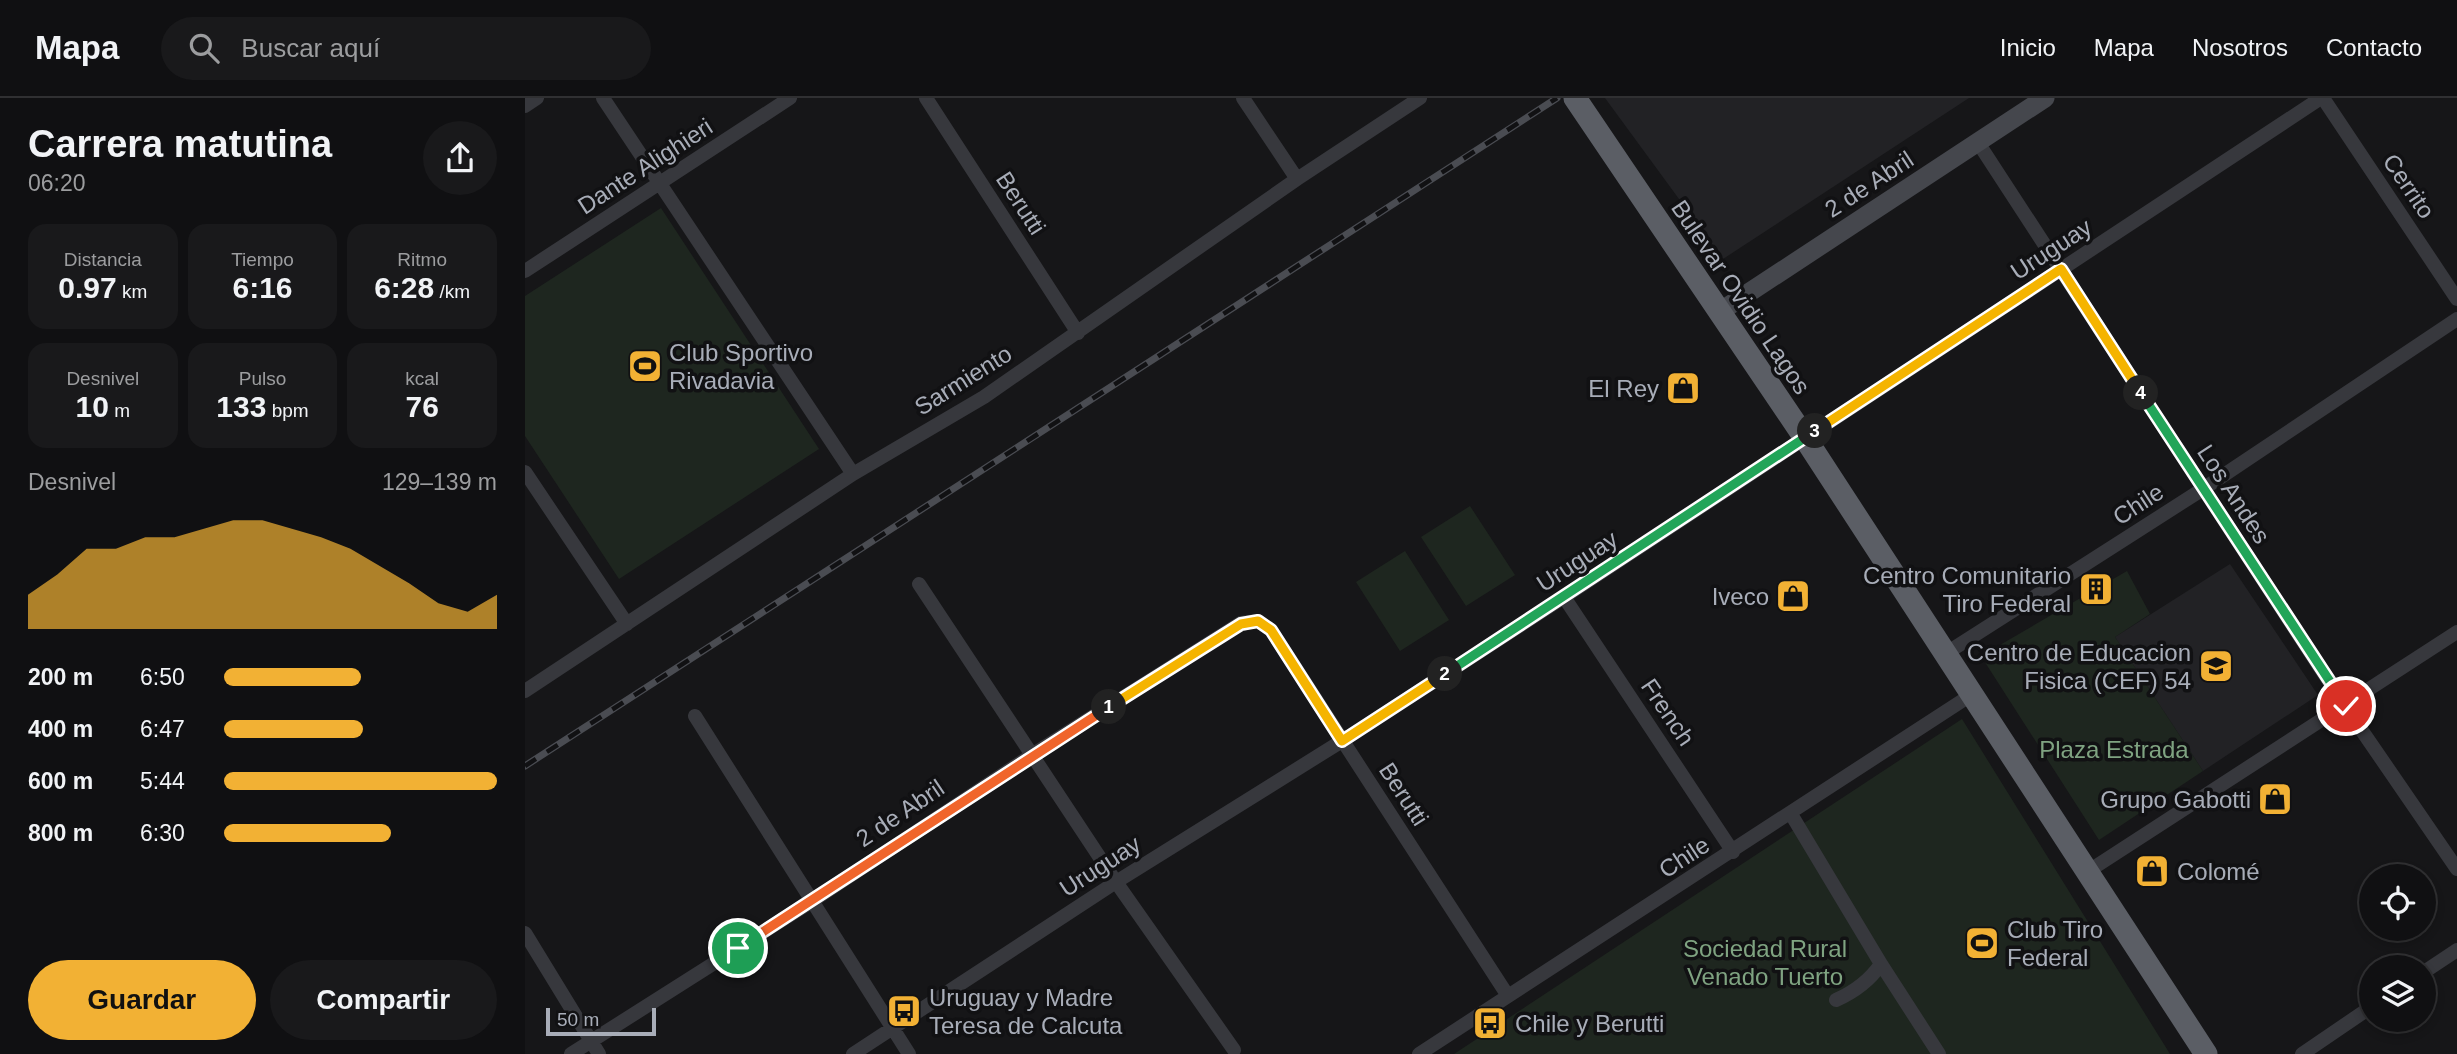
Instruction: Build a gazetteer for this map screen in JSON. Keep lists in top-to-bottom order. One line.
{"streets":{"highway":["Bulevar Ovidio Lagos"],"main road":["2 de Abril"],"street":["Dante Alighieri","Cerrito","Berutti","Uruguay","Sarmiento","Los Andes","Chile","French"]},"crossings":[["2 de Abril","Berutti"],["2 de Abril","Bulevar Ovidio Lagos"],["2 de Abril","Los Andes"],["Cerrito","Uruguay"],["Berutti","Uruguay"],["Berutti","Sarmiento"],["Berutti","Chile"],["Uruguay","Bulevar Ovidio Lagos"],["Uruguay","Los Andes"],["Uruguay","French"],["Bulevar Ovidio Lagos","Chile"],["Los Andes","Chile"],["Chile","French"]],"parks":["Plaza Estrada","Sociedad Rural Venado Tuerto"],"places":{"sports":["Club Sportivo Rivadavia","Club Tiro Federal"],"shop":["El Rey","Iveco","Grupo Gabotti","Colomé"],"building":["Centro Comunitario Tiro Federal"],"school or university":["Centro de Educacion Fisica (CEF) 54"],"bus stop":["Uruguay y Madre Teresa de Calcuta","Chile y Berutti"]},"scale_bar":"50 m","page":{"header":"Mapa","search":"Buscar aquí","nav":["Inicio","Mapa","Nosotros","Contacto"],"heading":["Carrera matutina","06:20"],"stats":[["Distancia","0.97 km"],["Tiempo","6:16"],["Ritmo","6:28 /km"],["Desnivel","10 m"],["Pulso","133 bpm"],["kcal","76"]],"pins":["4","3","2","1"],"chart":["Desnivel","129–139 m"],"list":[{"name":"200 m","note":"6:50"},{"name":"400 m","note":"6:47"},{"name":"600 m","note":"5:44"},{"name":"800 m","note":"6:30"}],"buttons":["Guardar","Compartir"],"scale":"50 m"}}
